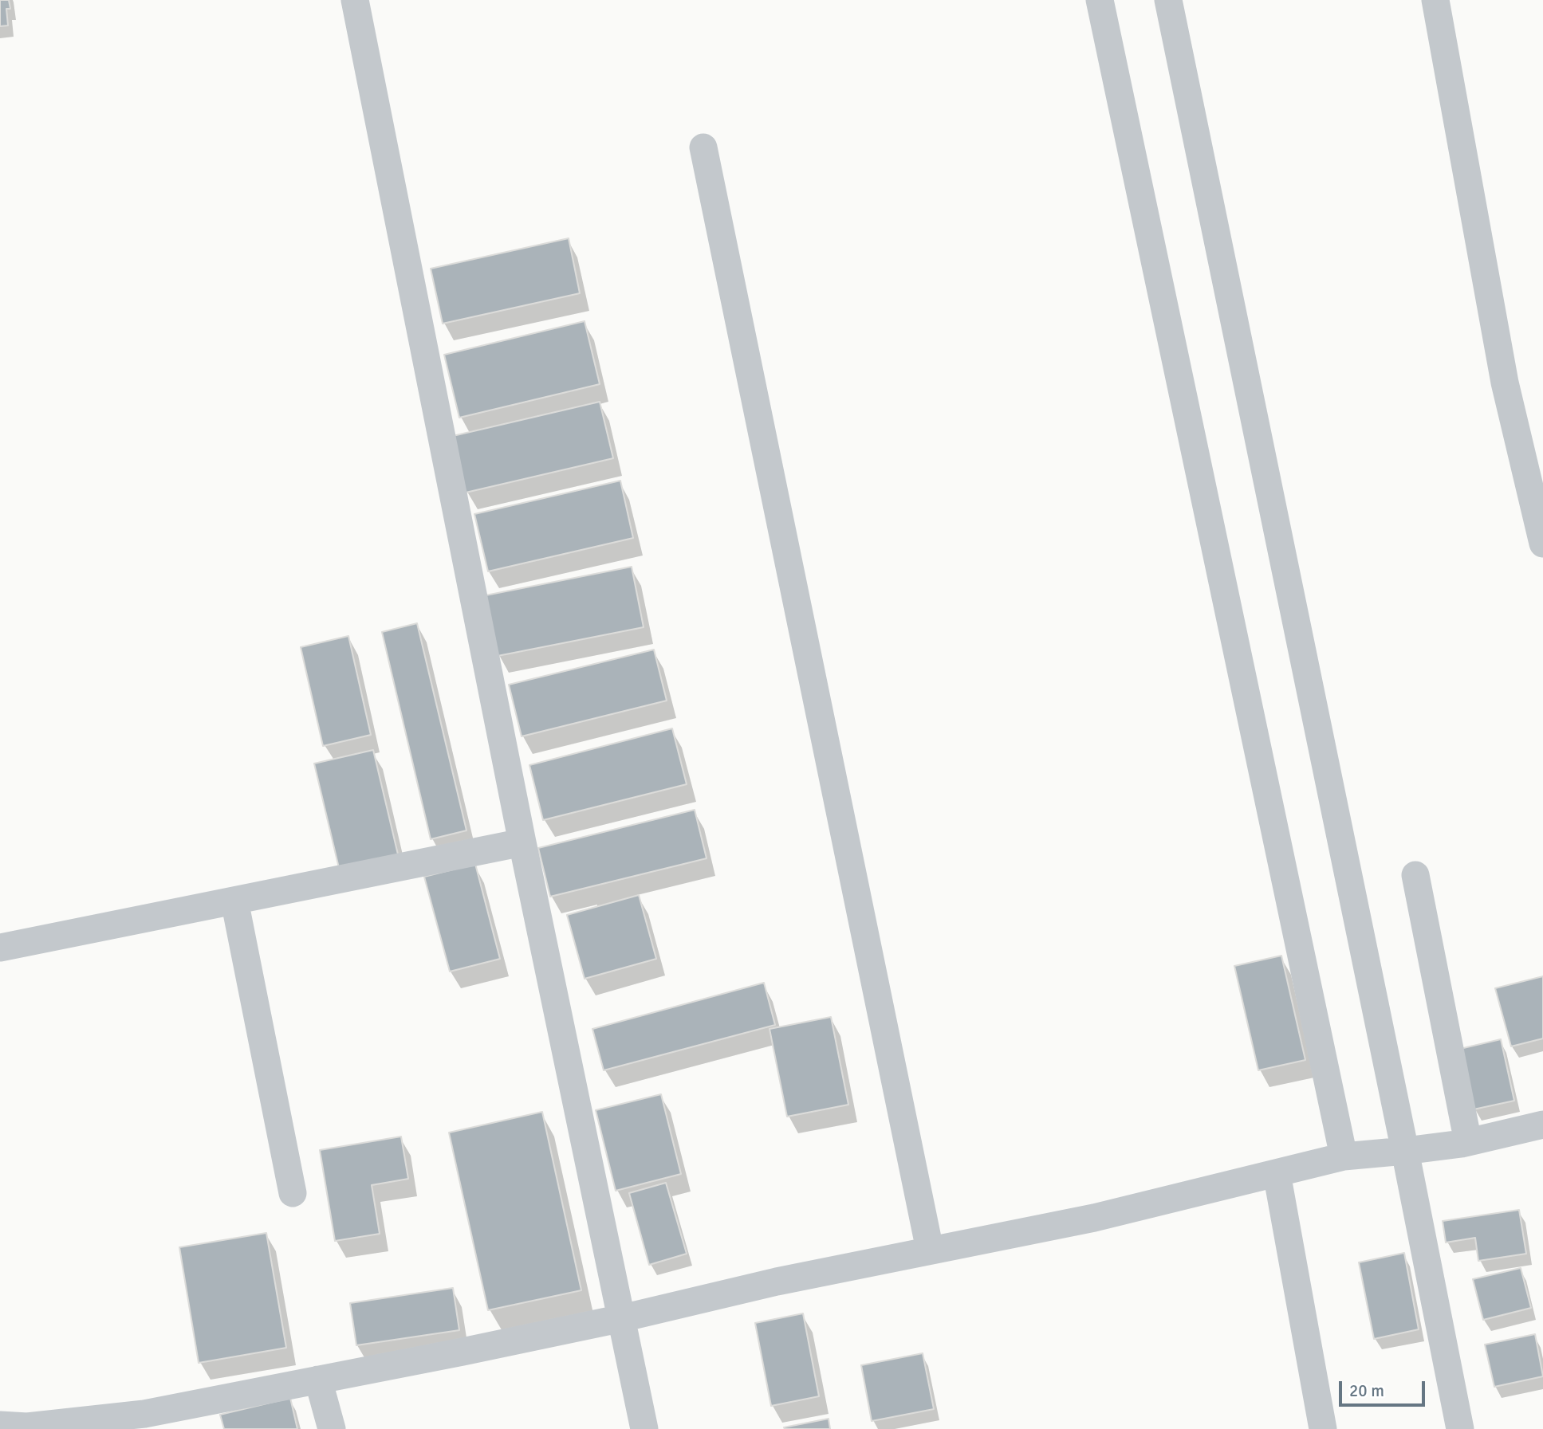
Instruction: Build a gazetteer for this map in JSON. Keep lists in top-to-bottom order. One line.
{"scale_bar":"20 m"}
